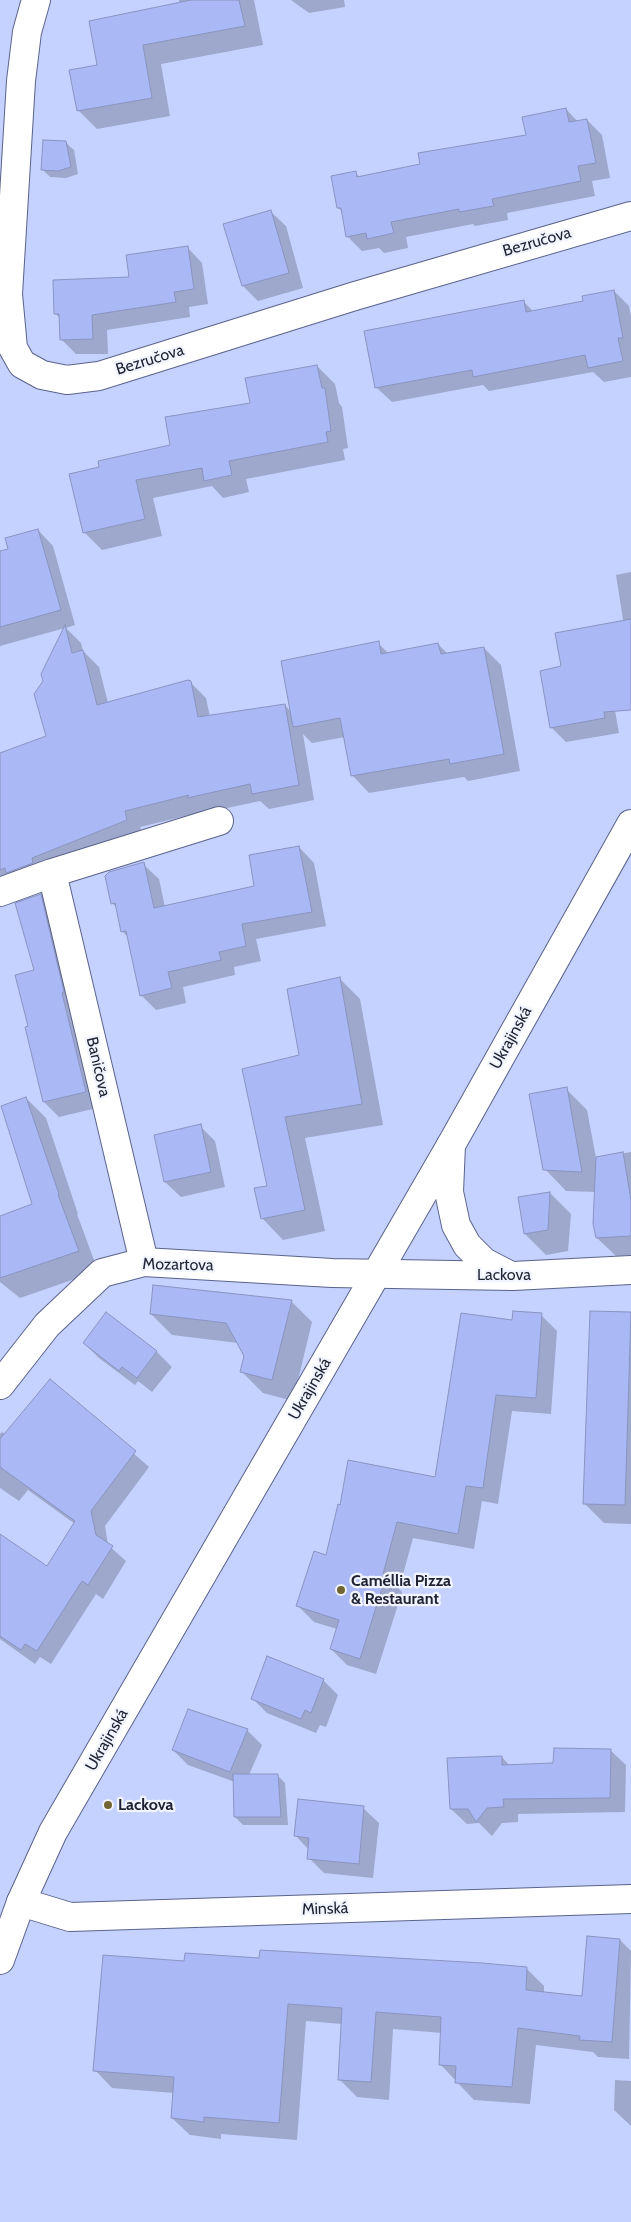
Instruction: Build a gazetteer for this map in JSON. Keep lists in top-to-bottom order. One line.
{"streets":{"street":["Bezručova","Ukrajinská","Baničova","Mozartova","Lackova","Minská"]},"crossings":[["Ukrajinská","Mozartova"],["Ukrajinská","Lackova"],["Ukrajinská","Minská"],["Baničova","Mozartova"],["Mozartova","Lackova"]],"places":["Caméllia Pizza & Restaurant","Lackova"]}
